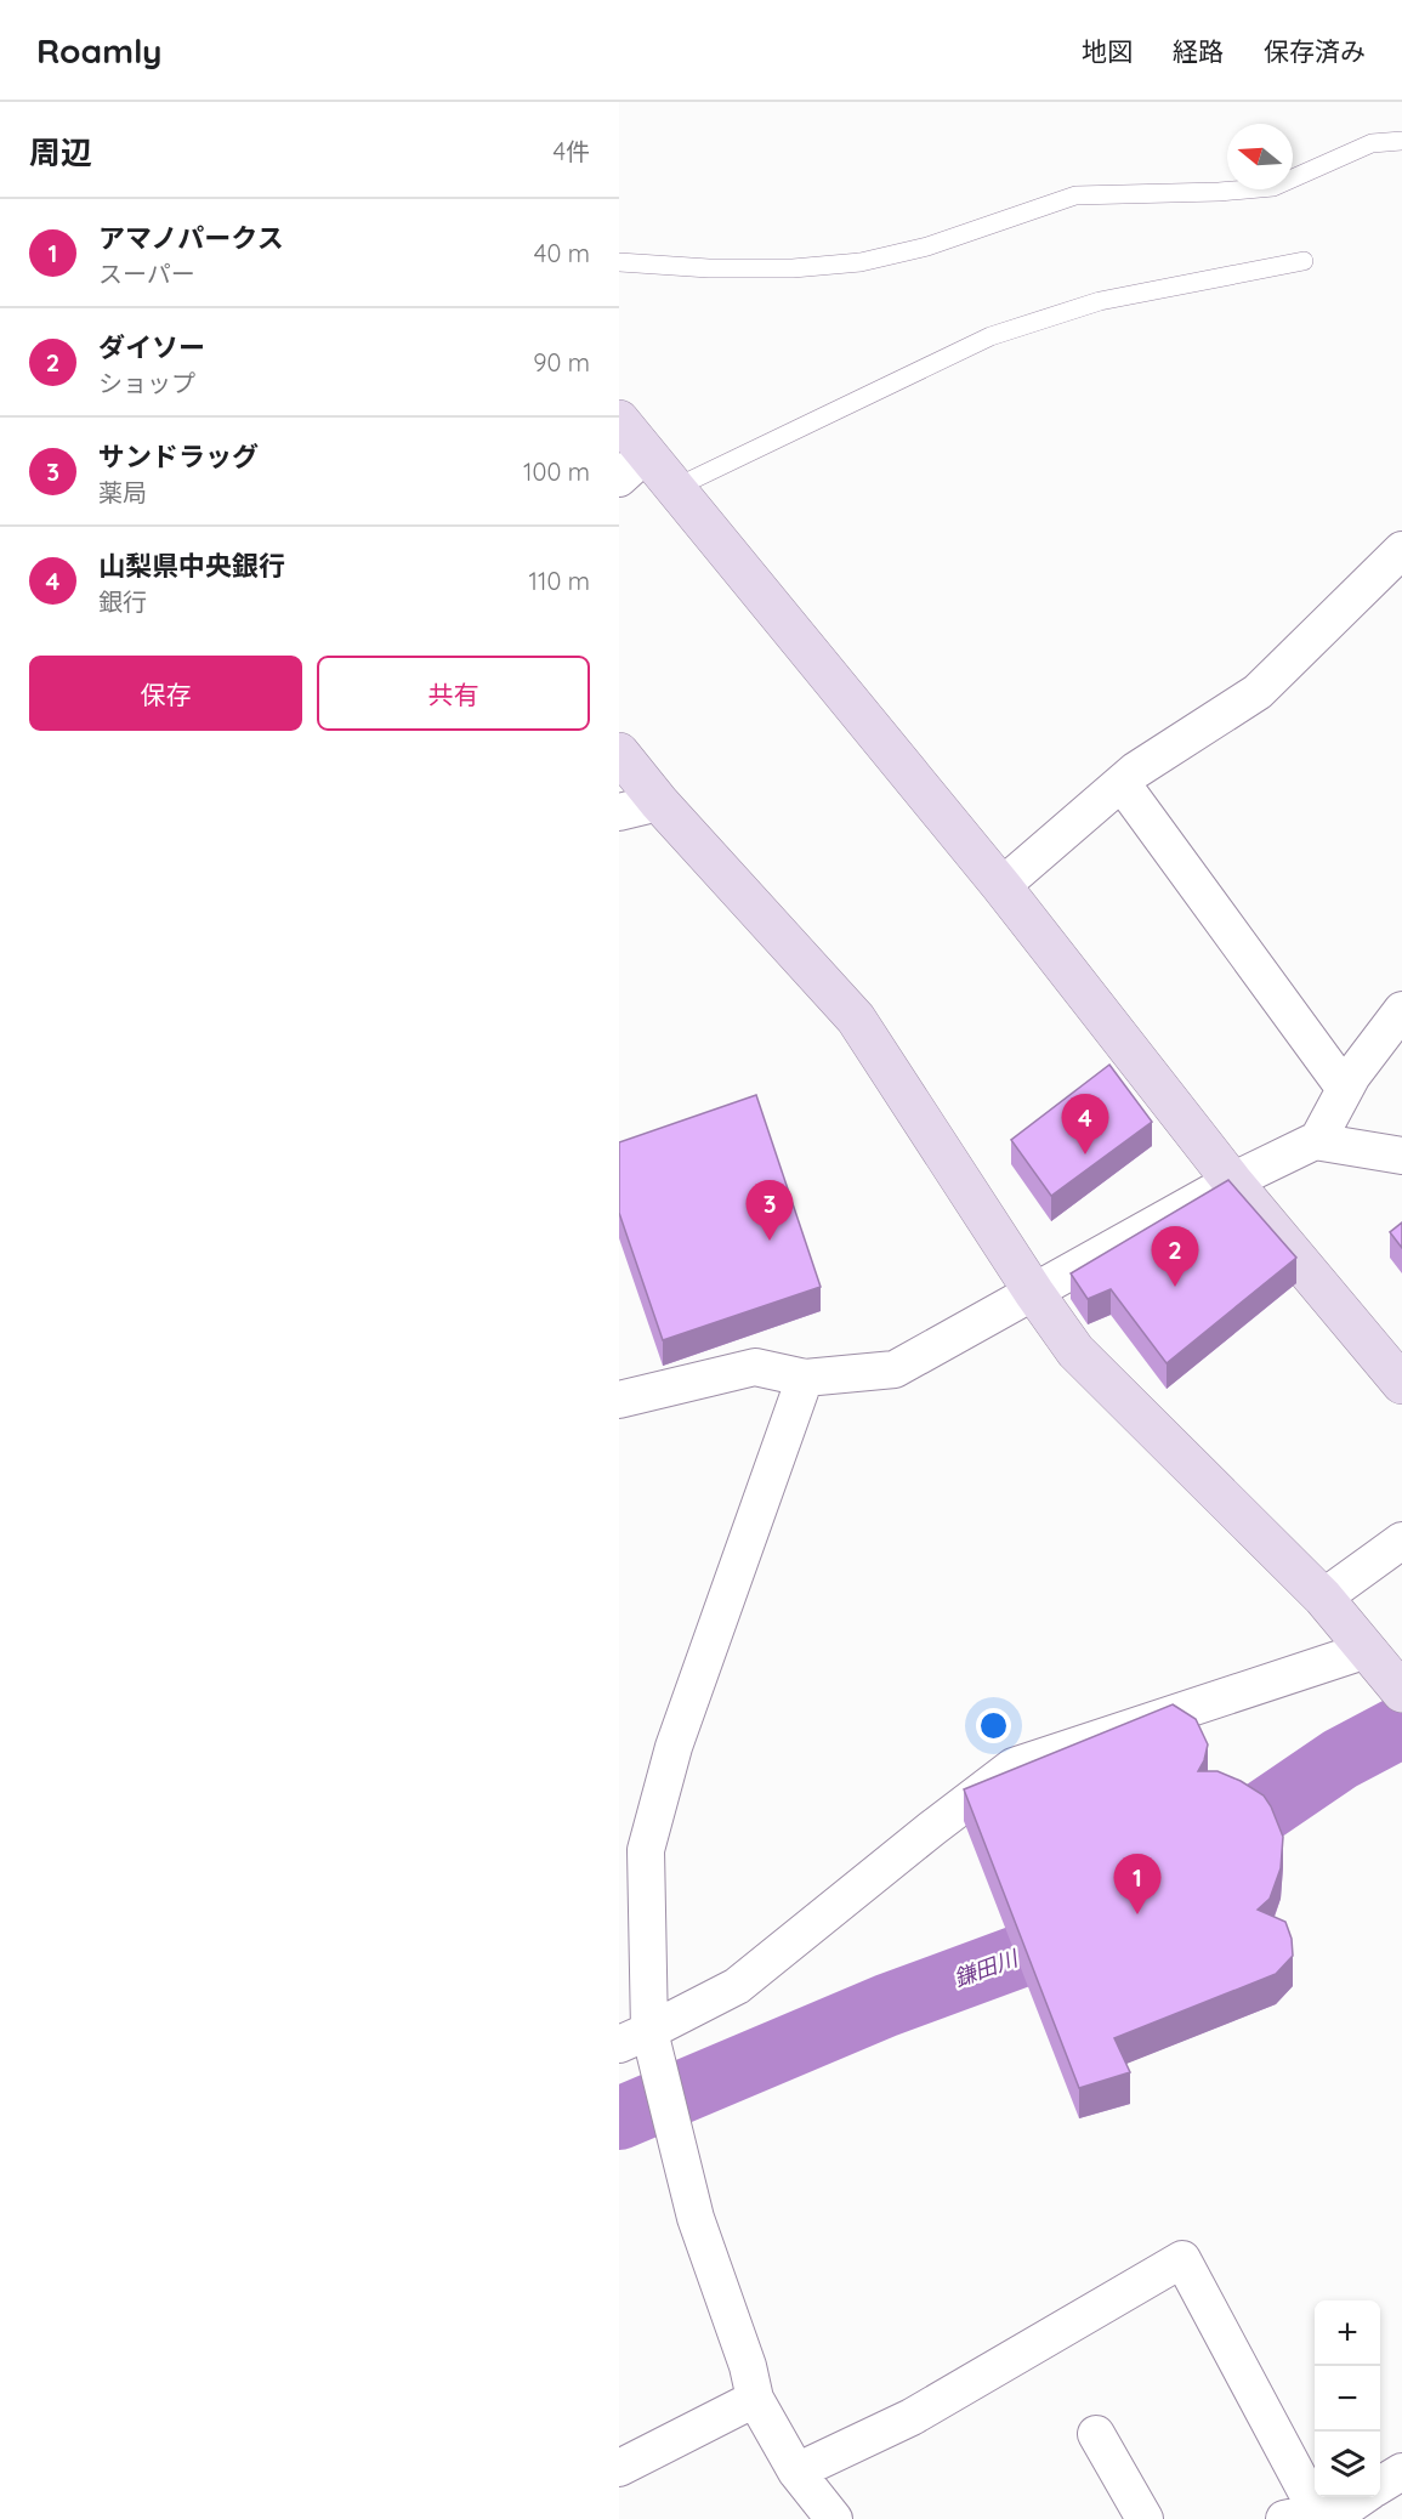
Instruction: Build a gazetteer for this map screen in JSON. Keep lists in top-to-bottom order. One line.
{"water":["鎌田川"],"north":"left","page":{"header":"Roamly","nav":["地図","経路","保存済み"],"heading":["周辺","4件"],"list":[{"mark":"1","name":"アマノパークス","note":"スーパー","value":"40 m"},{"mark":"2","name":"ダイソー","note":"ショップ","value":"90 m"},{"mark":"3","name":"サンドラッグ","note":"薬局","value":"100 m"},{"mark":"4","name":"山梨県中央銀行","note":"銀行","value":"110 m"}],"buttons":["保存","共有"],"pins":["4","3","2","1"],"map_buttons":["+","−"]}}
